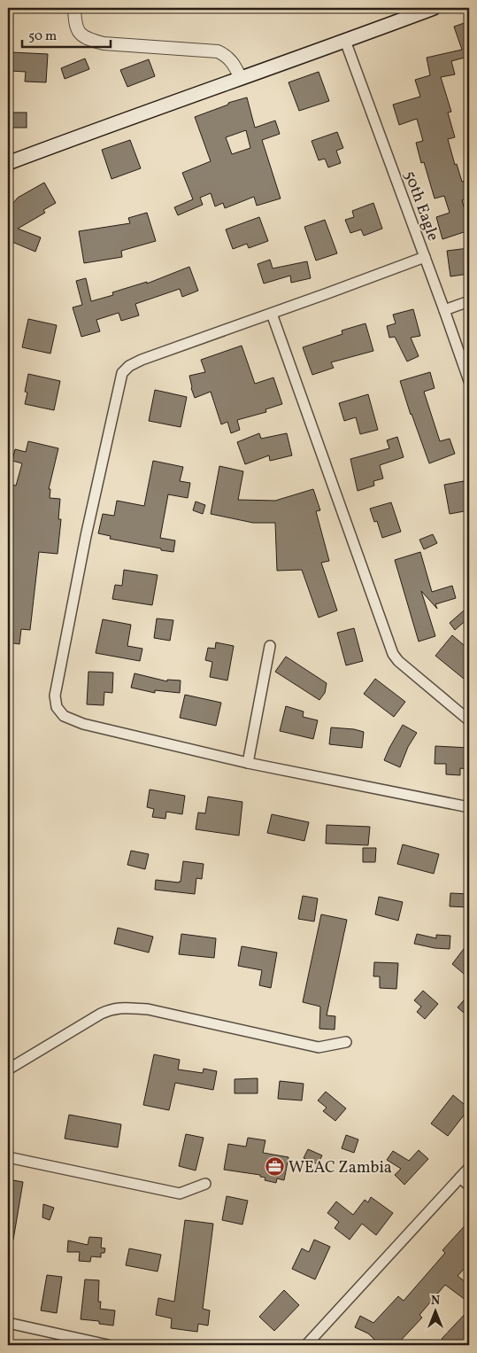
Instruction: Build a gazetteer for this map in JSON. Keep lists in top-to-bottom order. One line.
{"streets":{"street":["50th Eagle"]},"places":{"office":["WEAC Zambia"]},"scale_bar":"50 m","north":"top"}
